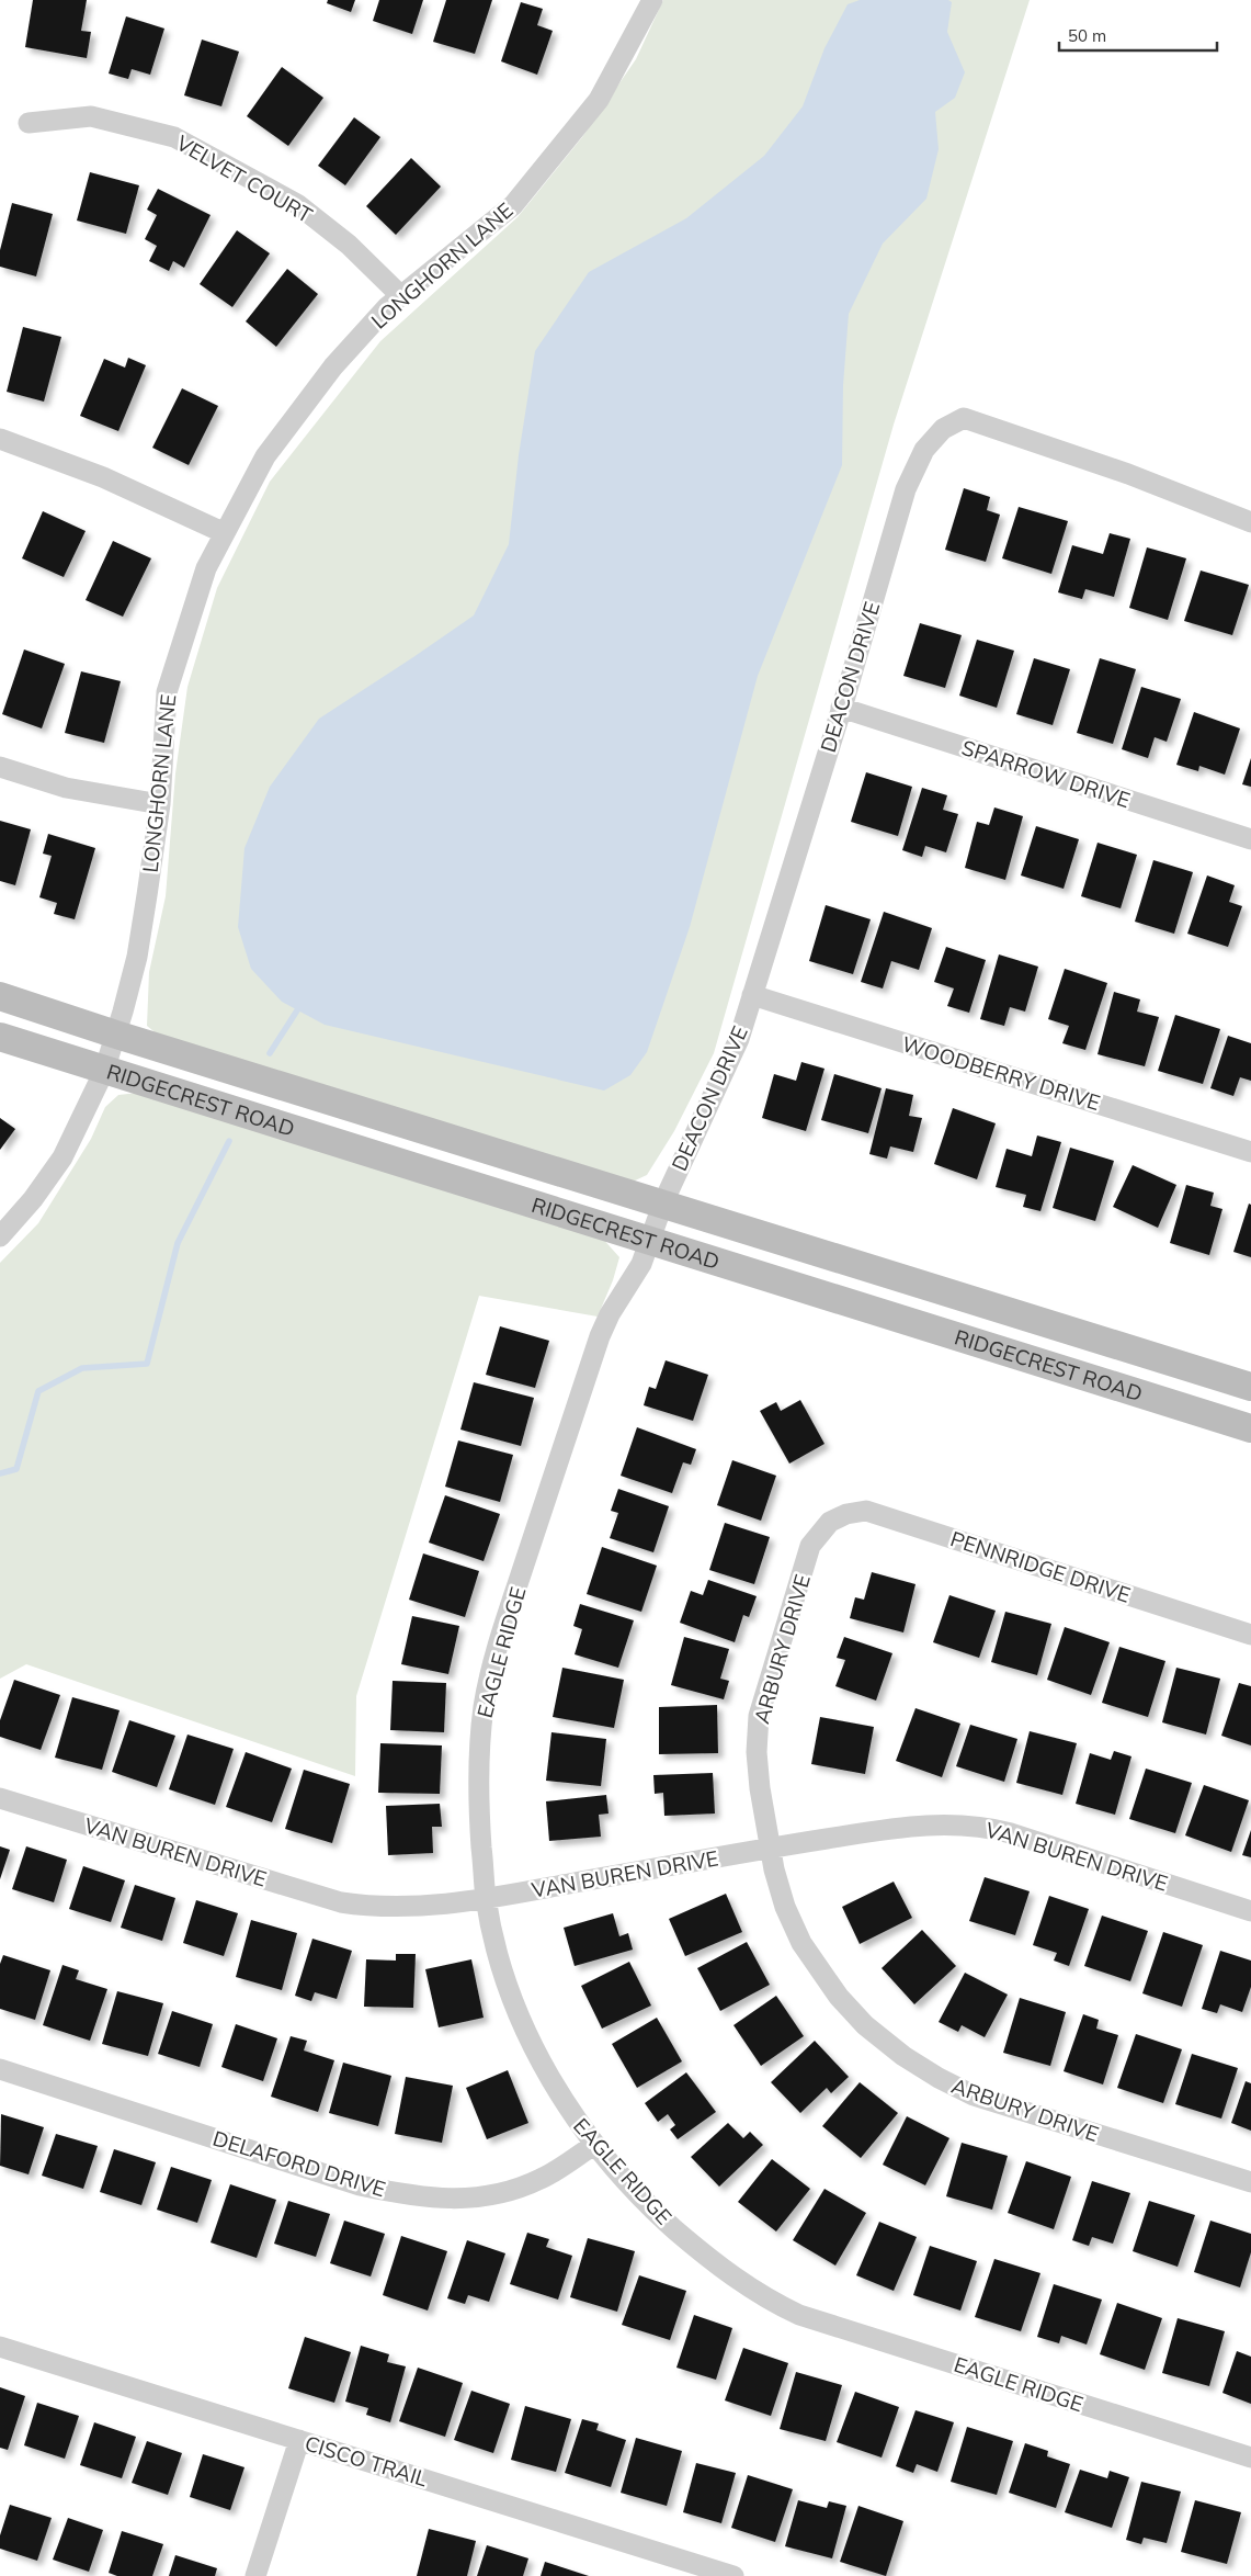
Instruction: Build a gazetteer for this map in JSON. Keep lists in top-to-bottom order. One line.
{"streets":{"main road":["RIDGECREST ROAD"],"street":["VELVET COURT","LONGHORN LANE","DEACON DRIVE","SPARROW DRIVE","WOODBERRY DRIVE","PENNRIDGE DRIVE","ARBURY DRIVE","EAGLE RIDGE","VAN BUREN DRIVE","DELAFORD DRIVE","CISCO TRAIL"]},"crossings":[["VELVET COURT","LONGHORN LANE"],["LONGHORN LANE","RIDGECREST ROAD"],["DEACON DRIVE","SPARROW DRIVE"],["DEACON DRIVE","WOODBERRY DRIVE"],["DEACON DRIVE","RIDGECREST ROAD"],["DEACON DRIVE","EAGLE RIDGE"],["RIDGECREST ROAD","EAGLE RIDGE"],["PENNRIDGE DRIVE","ARBURY DRIVE"],["ARBURY DRIVE","VAN BUREN DRIVE"],["EAGLE RIDGE","VAN BUREN DRIVE"],["EAGLE RIDGE","DELAFORD DRIVE"]],"scale_bar":"50 m"}
